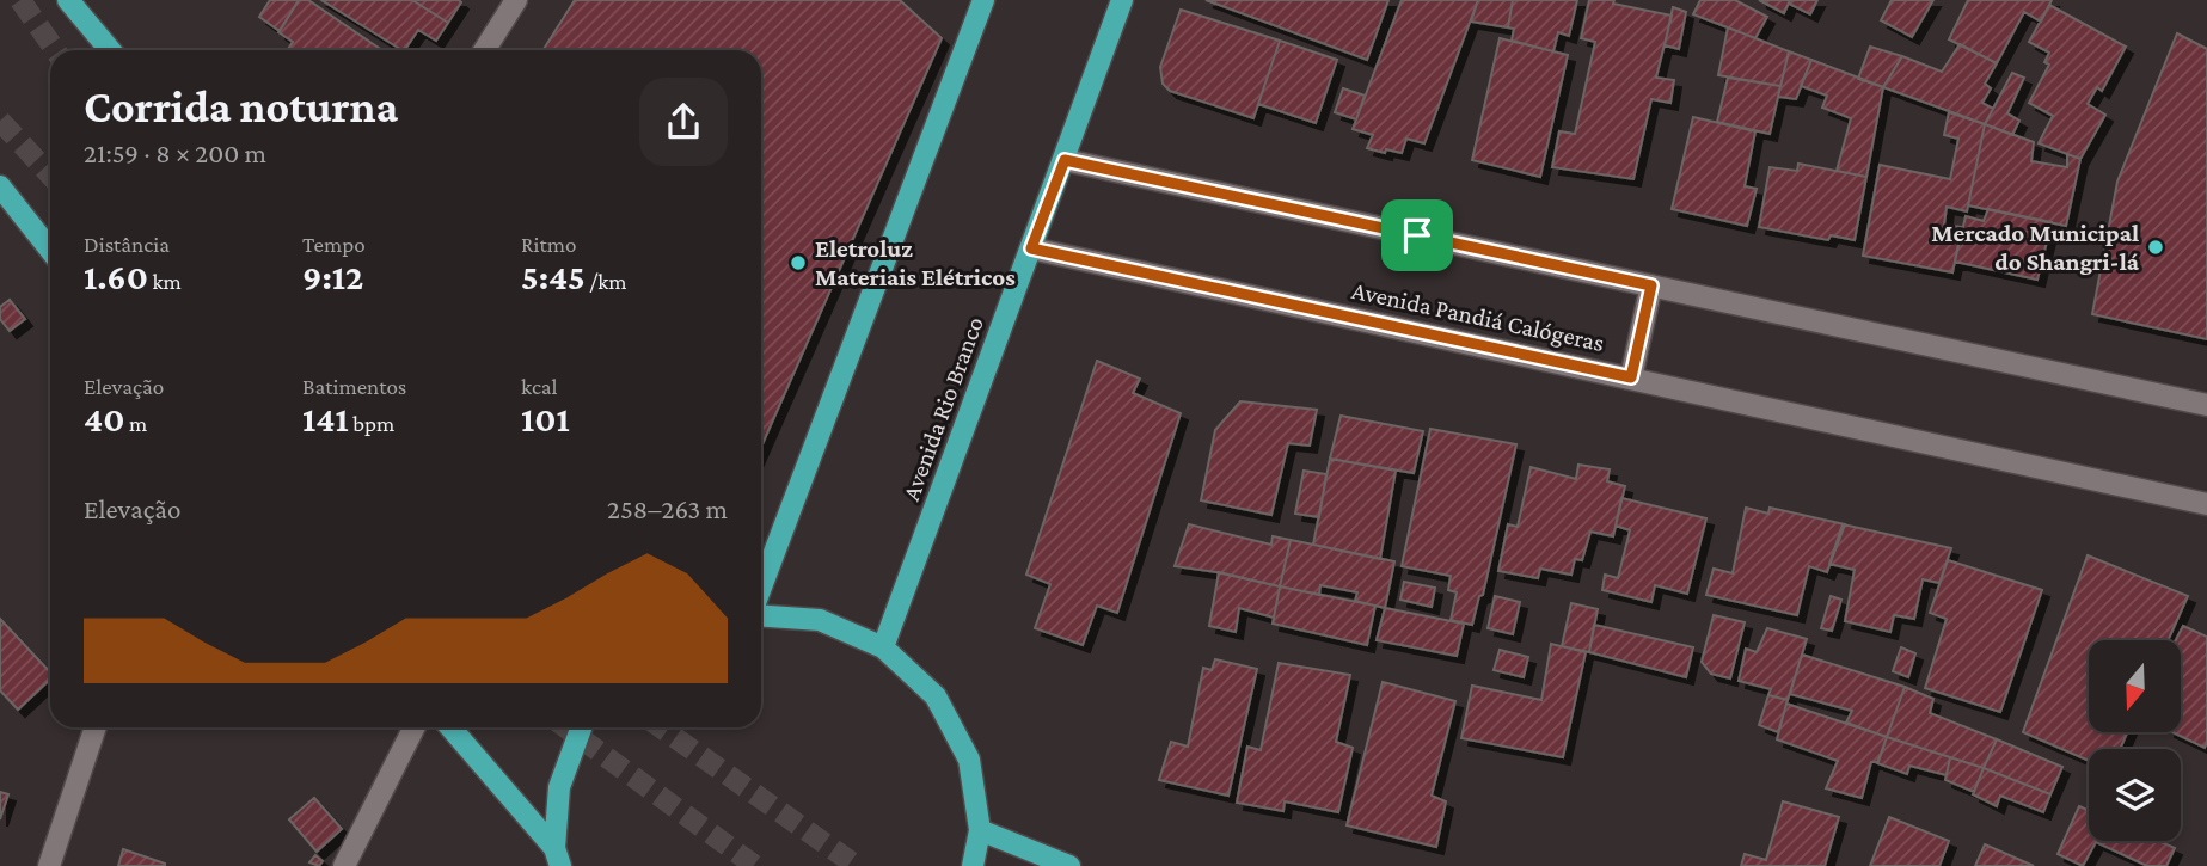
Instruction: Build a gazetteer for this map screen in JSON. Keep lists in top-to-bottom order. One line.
{"streets":{"main road":["Avenida Rio Branco"],"street":["Avenida Pandiá Calógeras"]},"crossings":[["Avenida Pandiá Calógeras","Avenida Rio Branco"]],"places":["Mercado Municipal do Shangri-lá","Eletroluz Materiais Elétricos"],"north":"bottom","page":{"heading":["Corrida noturna","21:59 · 8 × 200 m"],"stats":[["Distância","1.60 km"],["Tempo","9:12"],["Ritmo","5:45 /km"],["Elevação","40 m"],["Batimentos","141 bpm"],["kcal","101"]],"chart":["Elevação","258–263 m"]}}
